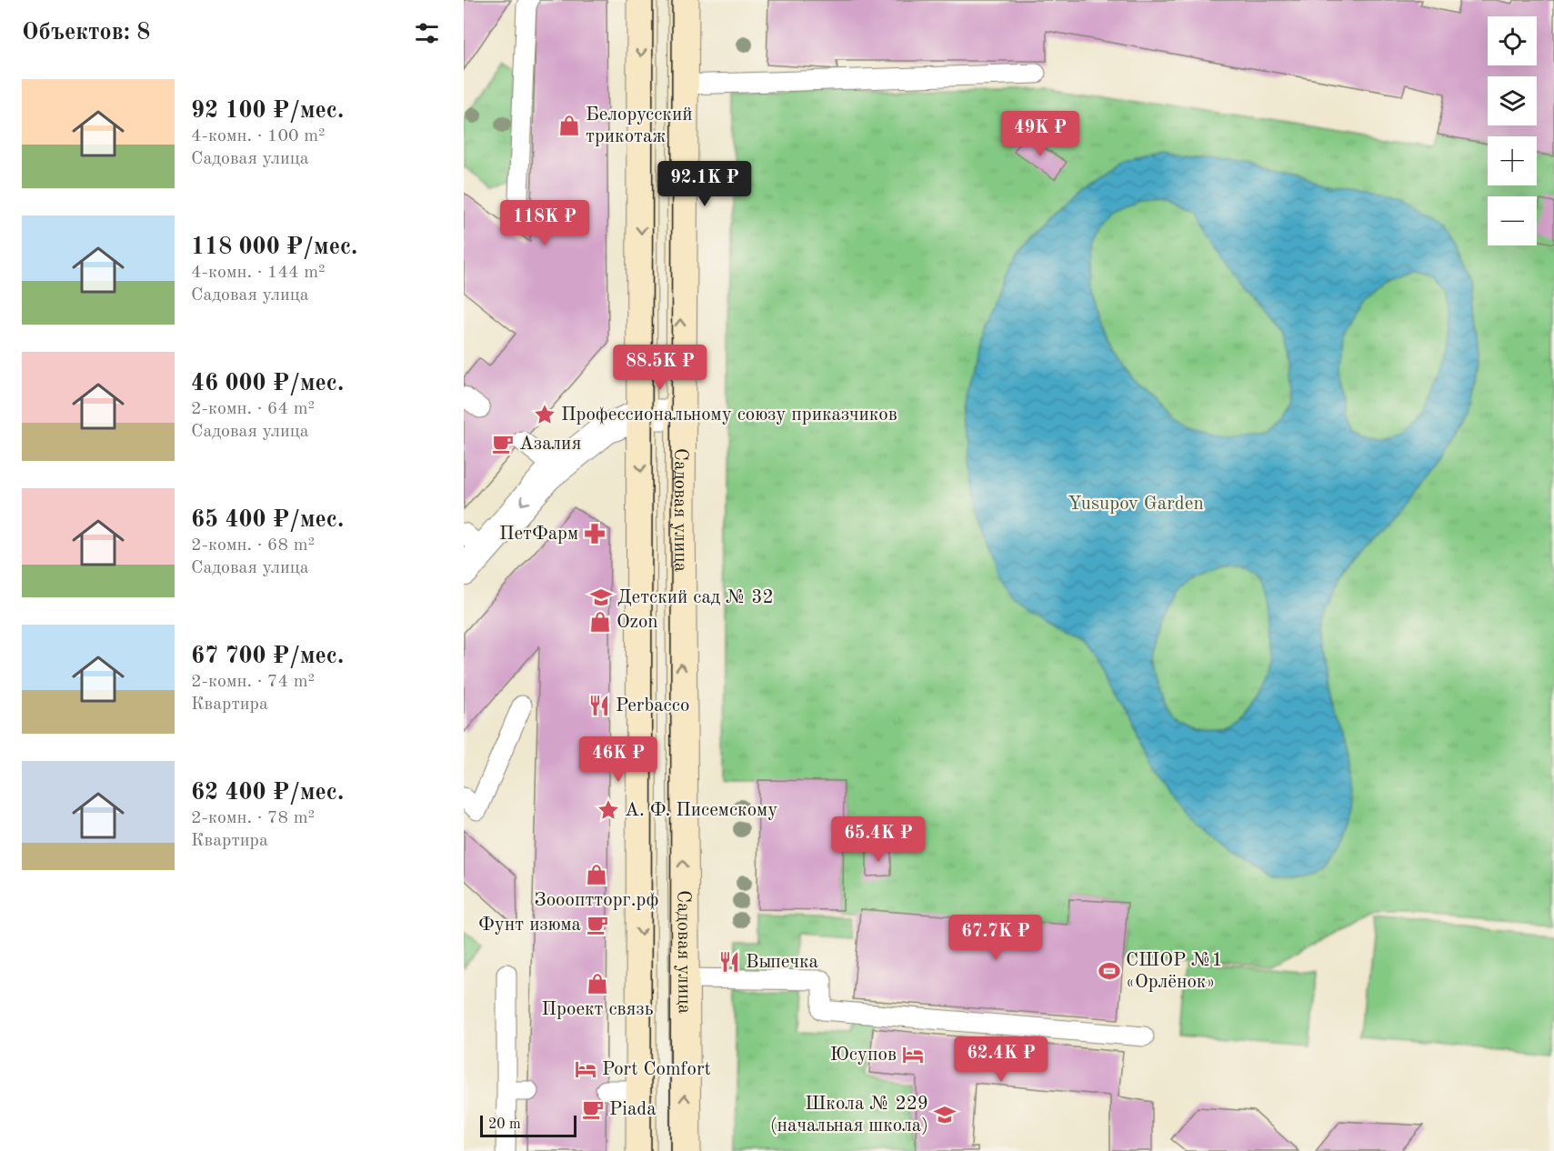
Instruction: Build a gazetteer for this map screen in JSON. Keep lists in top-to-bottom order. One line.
{"streets":{"main road":["Садовая улица"]},"parks":["Yusupov Garden"],"places":{"shop":["Белорусский трикотаж","Ozon","Зоооптторг.рф","Проект связь"],"place":["Профессиональному союзу приказчиков","А. Ф. Писемскому"],"cafe":["Азалия","Фунт изюма","Piada"],"pharmacy":["ПетФарм"],"school or university":["Детский сад № 32","Школа № 229 (начальная школа)"],"restaurant":["Perbacco","Выпечка"],"sports":["СШОР №1 «Орлёнок»"],"hotel":["Юсупов","Port Comfort"]},"scale_bar":"20 m","page":{"heading":"Объектов: 8","map_buttons":["+","−"],"list":[{"name":"92 100 ₽/мес.","note":"4-комн. · 100 m² · Садовая улица"},{"name":"118 000 ₽/мес.","note":"4-комн. · 144 m² · Садовая улица"},{"name":"46 000 ₽/мес.","note":"2-комн. · 64 m² · Садовая улица"},{"name":"65 400 ₽/мес.","note":"2-комн. · 68 m² · Садовая улица"},{"name":"67 700 ₽/мес.","note":"2-комн. · 74 m² · Квартира"},{"name":"62 400 ₽/мес.","note":"2-комн. · 78 m² · Квартира"}],"price":["49K ₽","92.1K ₽","118K ₽","88.5K ₽","46K ₽","65.4K ₽","67.7K ₽","62.4K ₽"],"scale":"20 m"}}
